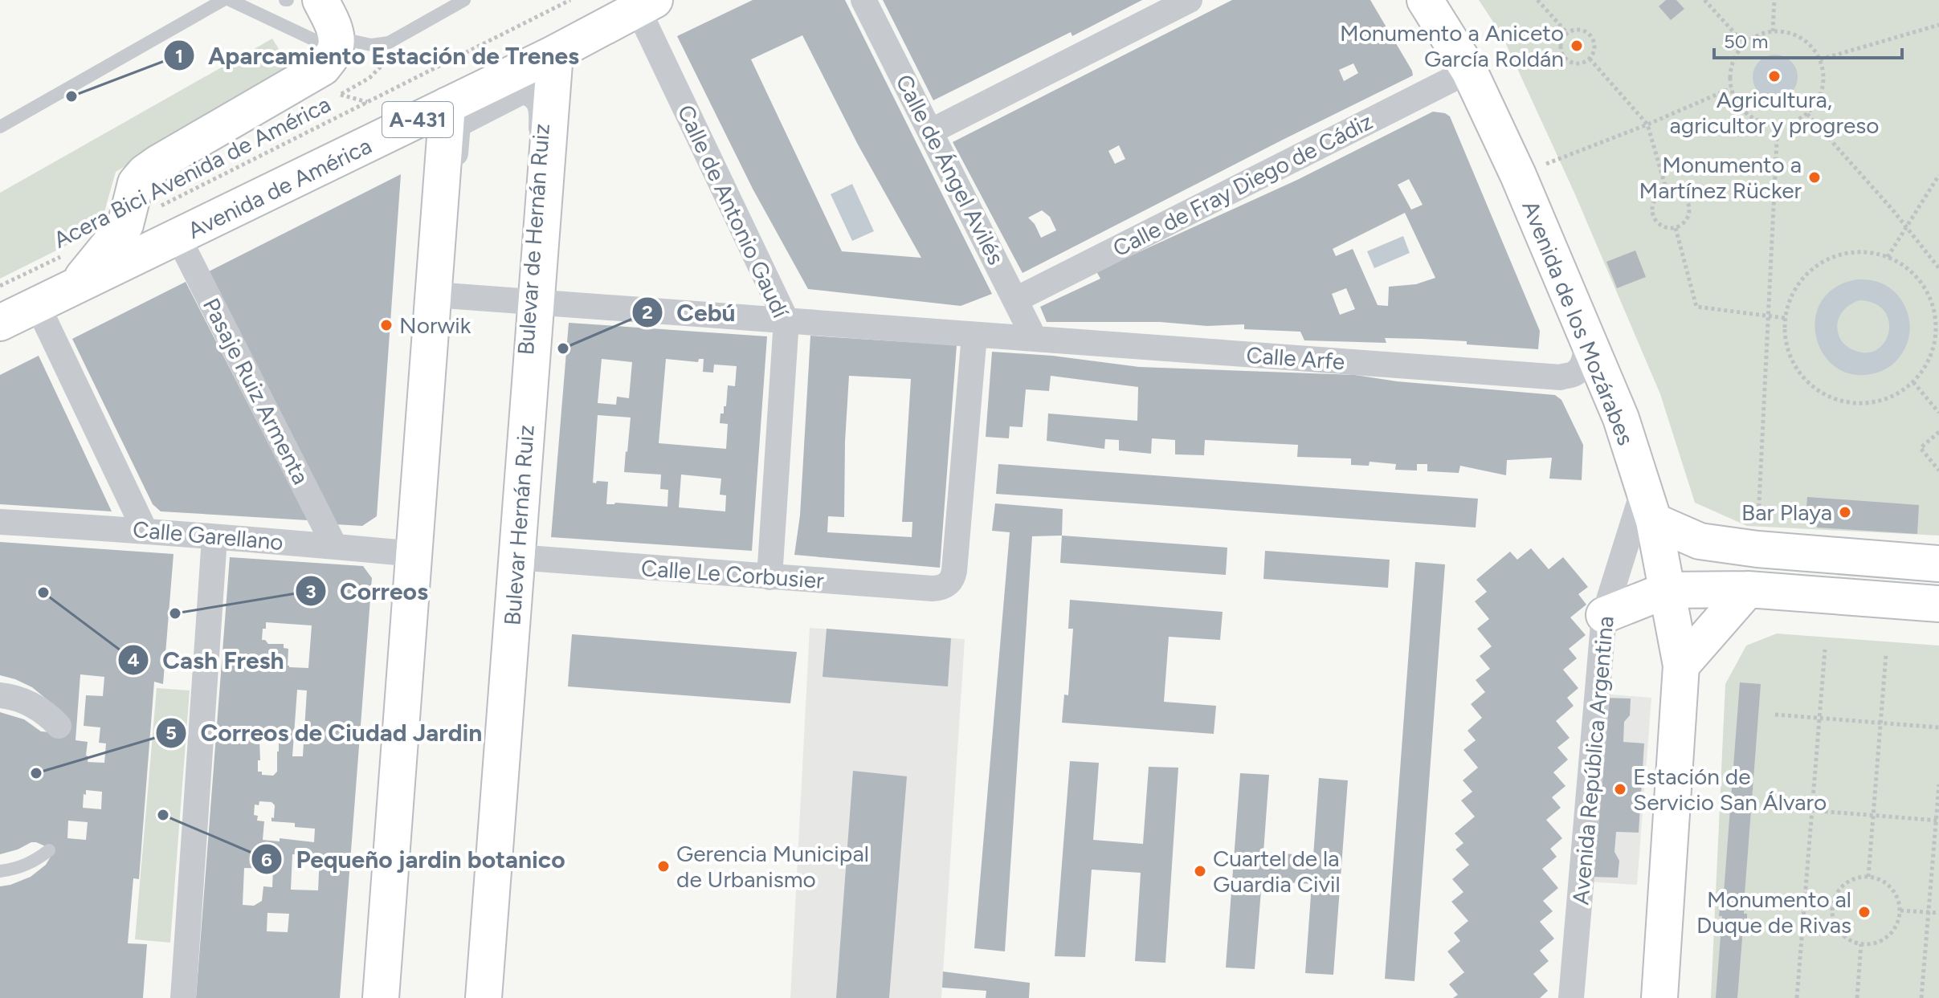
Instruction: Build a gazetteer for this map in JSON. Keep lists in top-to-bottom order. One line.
{"streets":{"main road":["A-431","Avenida de América","Avenida de los Mozárabes","Bulevar Hernán Ruiz"],"street":["Calle de Ángel Avilés","Calle de Fray Diego de Cádiz","Calle de Antonio Gaudí","Bulevar de Hernán Ruiz","Calle Arfe","Pasaje Ruiz Armenta","Calle Garellano","Calle Le Corbusier","Avenida República Argentina"],"path":["Acera Bici Avenida de América"]},"crossings":[["Calle de Ángel Avilés","Calle de Fray Diego de Cádiz"],["Calle de Ángel Avilés","Calle Arfe"],["Acera Bici Avenida de América","Avenida de América"],["Calle de Fray Diego de Cádiz","Avenida de los Mozárabes"],["Avenida de América","Calle de Antonio Gaudí"],["Avenida de América","Pasaje Ruiz Armenta"],["Avenida de América","Bulevar Hernán Ruiz"],["Calle de Antonio Gaudí","Calle Arfe"],["Calle de Antonio Gaudí","Calle Le Corbusier"],["Bulevar de Hernán Ruiz","Calle Arfe"],["Bulevar de Hernán Ruiz","Bulevar Hernán Ruiz"],["Avenida de los Mozárabes","Calle Arfe"],["Avenida de los Mozárabes","Avenida República Argentina"],["Calle Arfe","Bulevar Hernán Ruiz"],["Calle Arfe","Calle Le Corbusier"],["Pasaje Ruiz Armenta","Calle Garellano"],["Bulevar Hernán Ruiz","Calle Le Corbusier"]],"places":["Monumento a Aniceto García Roldán","Agricultura, agricultor y progreso","Aparcamiento Estación de Trenes","Monumento a Martínez Rücker","Norwik","Cebú","Bar Playa","Cash Fresh","Correos","Correos de Ciudad Jardin","Estación de Servicio San Álvaro","Pequeño jardin botanico","Gerencia Municipal de Urbanismo","Cuartel de la Guardia Civil","Monumento al Duque de Rivas"],"scale_bar":"50 m"}
